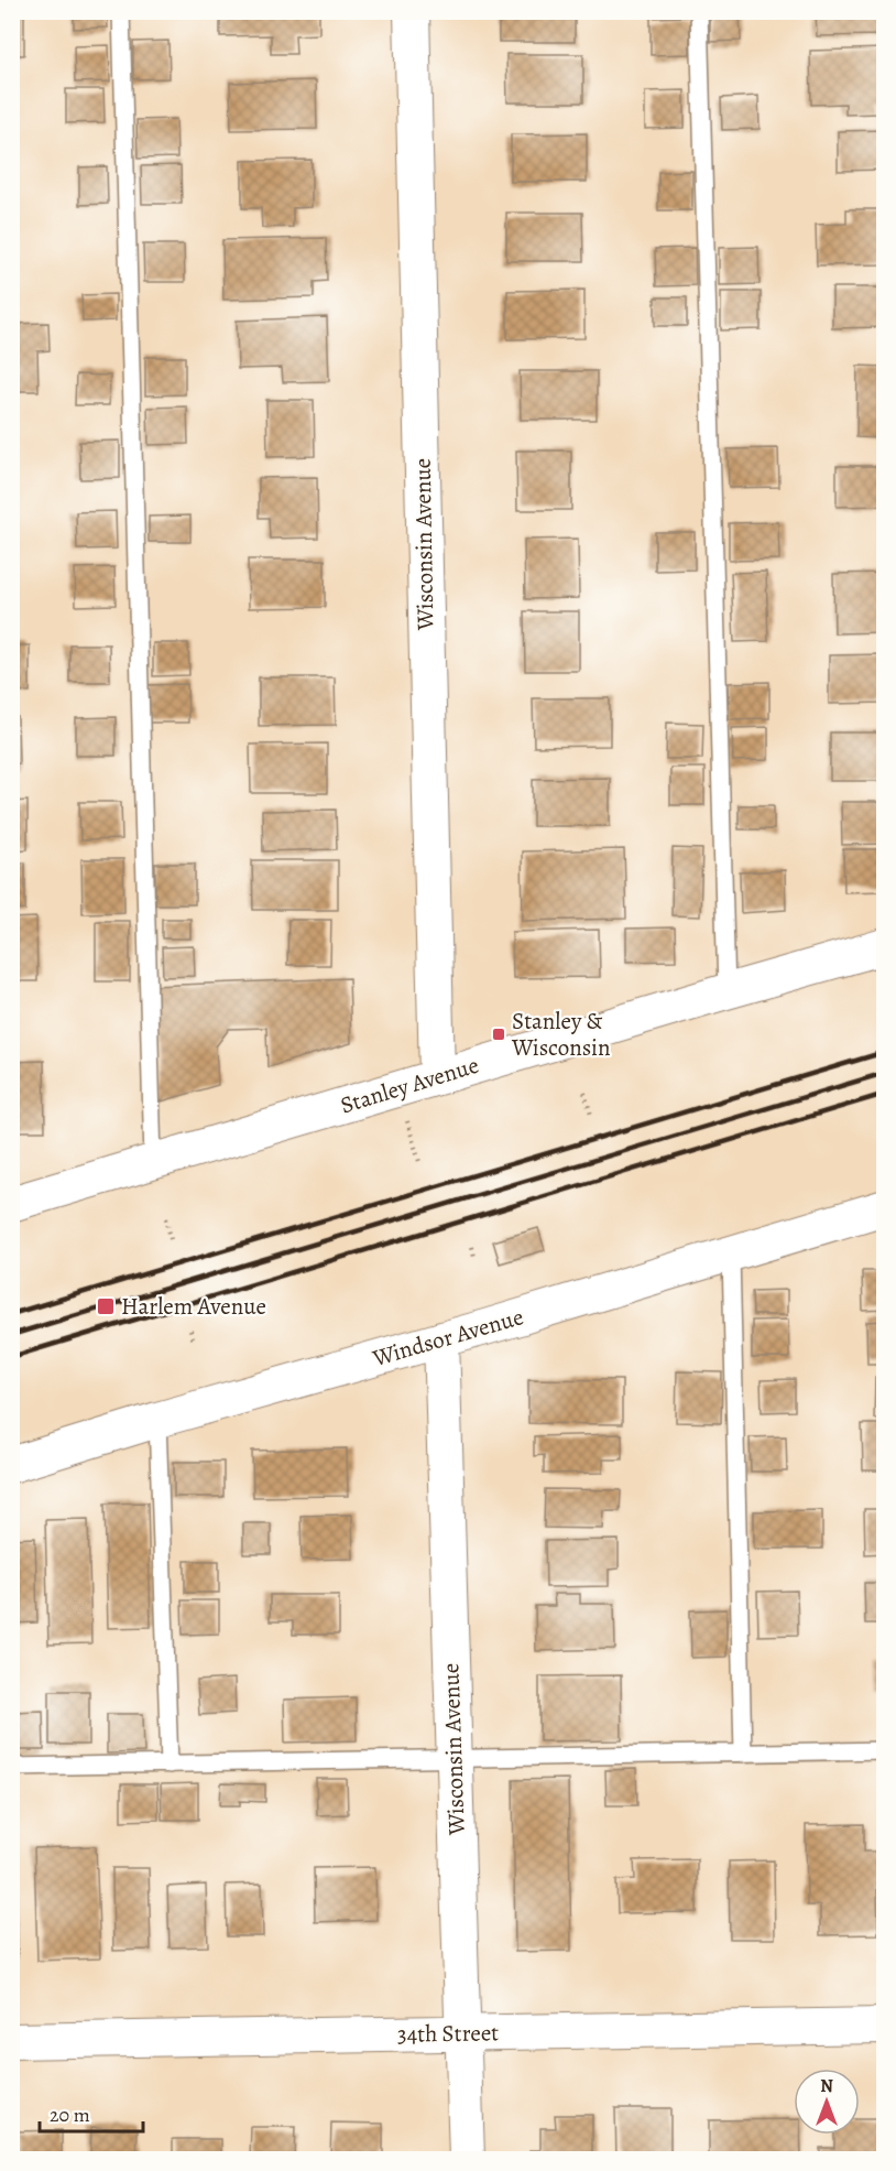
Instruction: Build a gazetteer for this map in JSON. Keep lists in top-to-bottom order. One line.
{"streets":{"street":["Wisconsin Avenue","Stanley Avenue","Windsor Avenue","34th Street"]},"crossings":[["Wisconsin Avenue","Stanley Avenue"],["Wisconsin Avenue","Windsor Avenue"],["Wisconsin Avenue","34th Street"]],"places":{"transit":["Stanley & Wisconsin","Harlem Avenue"]},"scale_bar":"20 m","north":"top"}
